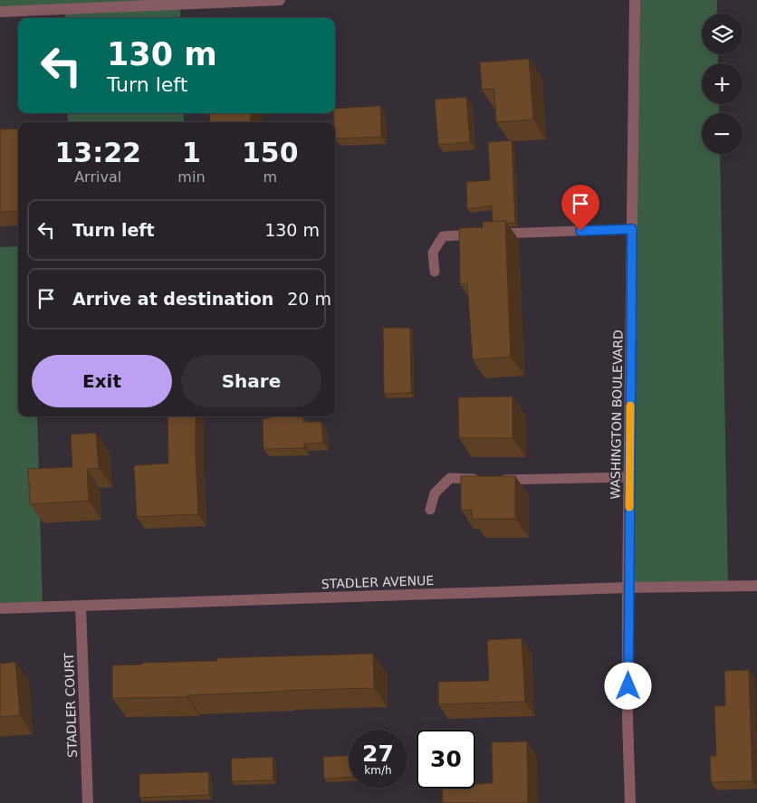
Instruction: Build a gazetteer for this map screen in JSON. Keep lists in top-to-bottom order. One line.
{"streets":{"street":["WASHINGTON BOULEVARD","STADLER AVENUE","STADLER COURT"]},"crossings":[["WASHINGTON BOULEVARD","STADLER AVENUE"],["STADLER AVENUE","STADLER COURT"]],"page":{"map_buttons":["+","−"],"turn":["130 m","Turn left"],"eta":["13:22","Arrival","1","min","150","m"],"list":[{"name":"Turn left","value":"130 m"},{"name":"Arrive at destination","value":"20 m"}],"buttons":["Exit","Share"],"speed":"27 km/h","limit":"30"}}
